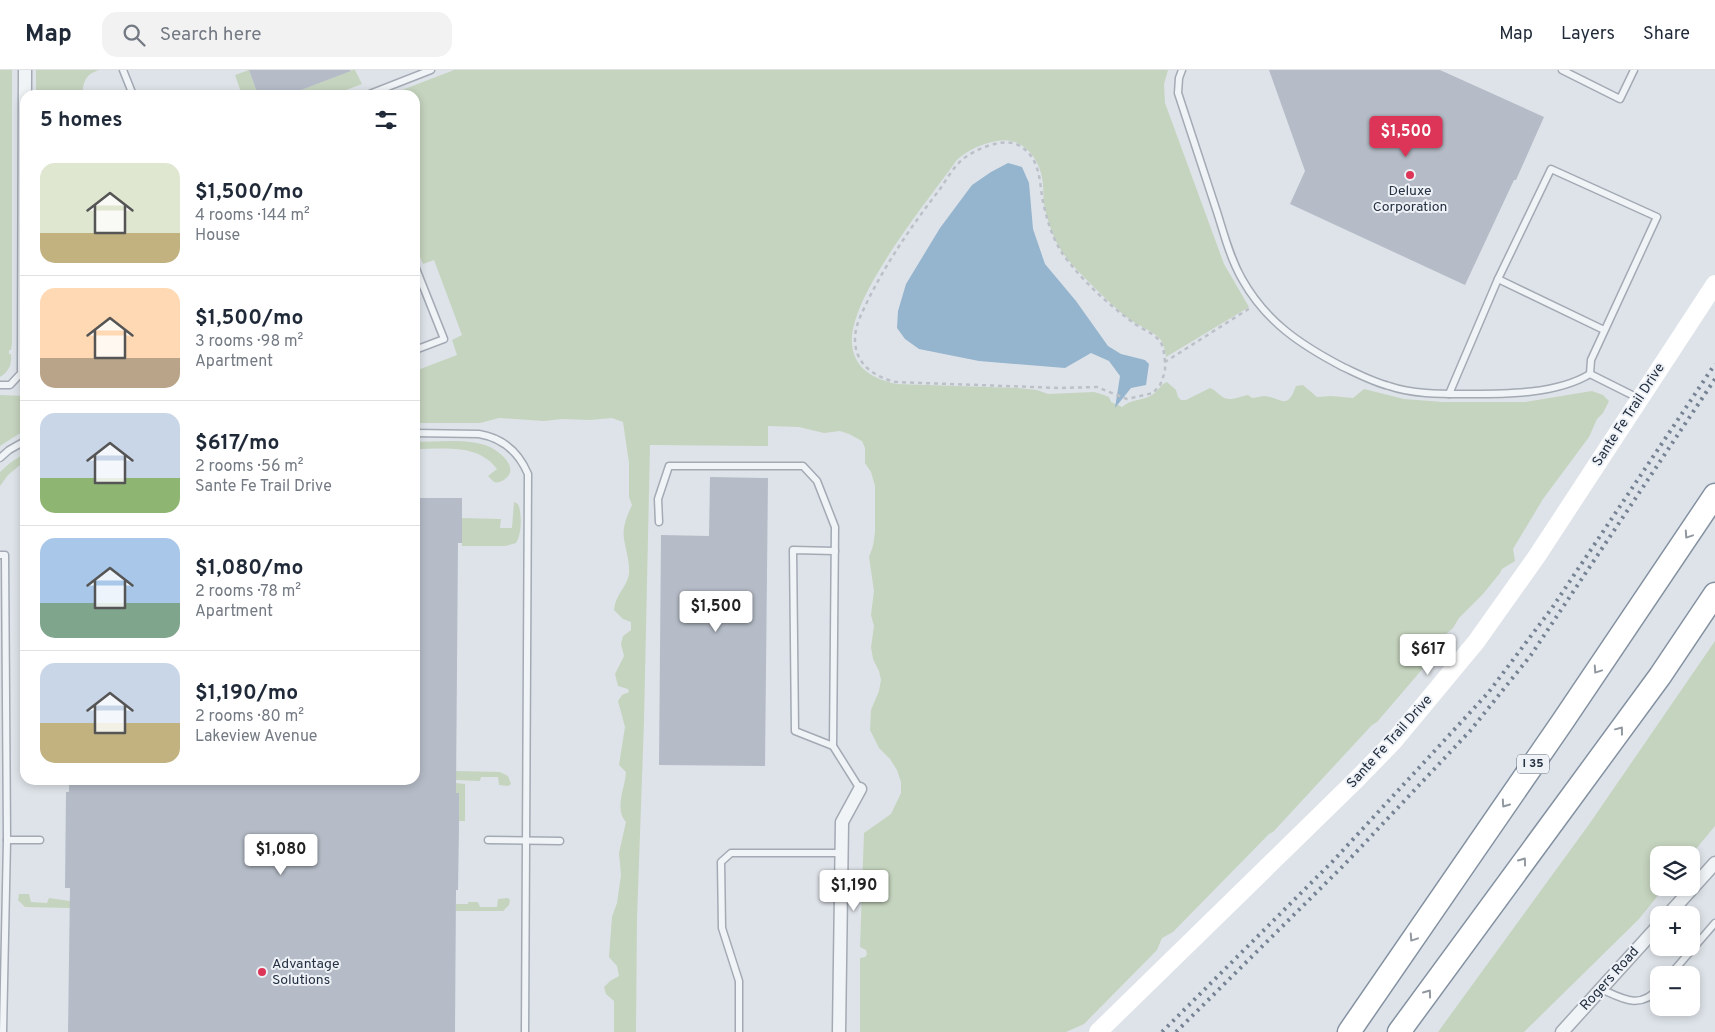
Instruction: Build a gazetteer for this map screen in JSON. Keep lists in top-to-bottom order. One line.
{"streets":{"highway":["I 35"],"main road":["Sante Fe Trail Drive"],"street":["Rogers Road"]},"places":["Deluxe Corporation","Advantage Solutions"],"page":{"header":"Map","search":"Search here","nav":["Map","Layers","Share"],"heading":"5 homes","price":["$1,500","$1,500","$617","$1,080","$1,190"],"list":[{"name":"$1,500/mo","note":"4 rooms · 144 m² · House"},{"name":"$1,500/mo","note":"3 rooms · 98 m² · Apartment"},{"name":"$617/mo","note":"2 rooms · 56 m² · Sante Fe Trail Drive"},{"name":"$1,080/mo","note":"2 rooms · 78 m² · Apartment"},{"name":"$1,190/mo","note":"2 rooms · 80 m² · Lakeview Avenue"}],"map_buttons":["+","−"]}}
